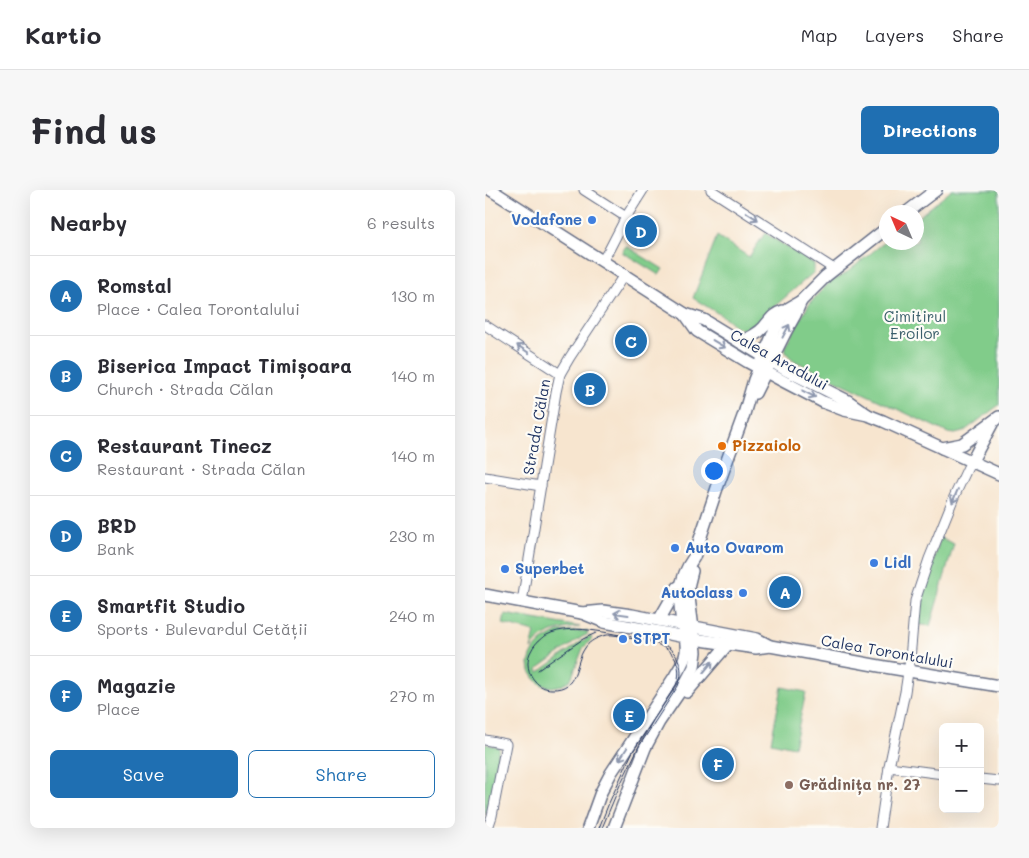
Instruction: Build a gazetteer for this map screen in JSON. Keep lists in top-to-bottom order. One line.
{"streets":{"main road":["Calea Aradului","Calea Torontalului"],"street":["Strada Călan"]},"crossings":[["Calea Aradului","Strada Călan"],["Strada Călan","Calea Torontalului"]],"parks":["Cimitirul Eroilor"],"places":["Vodafone","Pizzaiolo","Auto Ovarom","Lidl","Superbet","Autoclass","STPT","Grădinița nr. 27"],"north":"top left","page":{"header":"Kartio","nav":["Map","Layers","Share"],"buttons":["Directions",["Save","Share"]],"title":"Find us","heading":["Nearby","6 results"],"pins":["D","C","B","A","E","F"],"list":[{"mark":"A","name":"Romstal","note":"Place · Calea Torontalului","value":"130 m"},{"mark":"B","name":"Biserica Impact Timișoara","note":"Church · Strada Călan","value":"140 m"},{"mark":"C","name":"Restaurant Tinecz","note":"Restaurant · Strada Călan","value":"140 m"},{"mark":"D","name":"BRD","note":"Bank","value":"230 m"},{"mark":"E","name":"Smartfit Studio","note":"Sports · Bulevardul Cetății","value":"240 m"},{"mark":"F","name":"Magazie","note":"Place","value":"270 m"}],"map_buttons":["+","−"]}}
